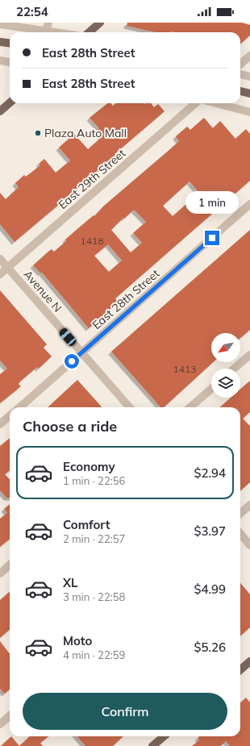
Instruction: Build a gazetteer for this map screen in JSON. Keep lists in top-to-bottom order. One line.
{"streets":{"street":["East 29th Street","Avenue N","East 28th Street"]},"crossings":[["East 29th Street","Avenue N"],["Avenue N","East 28th Street"]],"places":["Plaza Auto Mall"],"house_numbers":["1418","1413"],"north":"bottom left","page":{"status":"22:54","banner":["East 28th Street","East 28th Street"],"bubble":"1 min","heading":"Choose a ride","list":[{"name":"Economy","note":"1 min · 22:56","value":"$2.94"},{"name":"Comfort","note":"2 min · 22:57","value":"$3.97"},{"name":"XL","note":"3 min · 22:58","value":"$4.99"},{"name":"Moto","note":"4 min · 22:59","value":"$5.26"}],"buttons":"Confirm"}}
